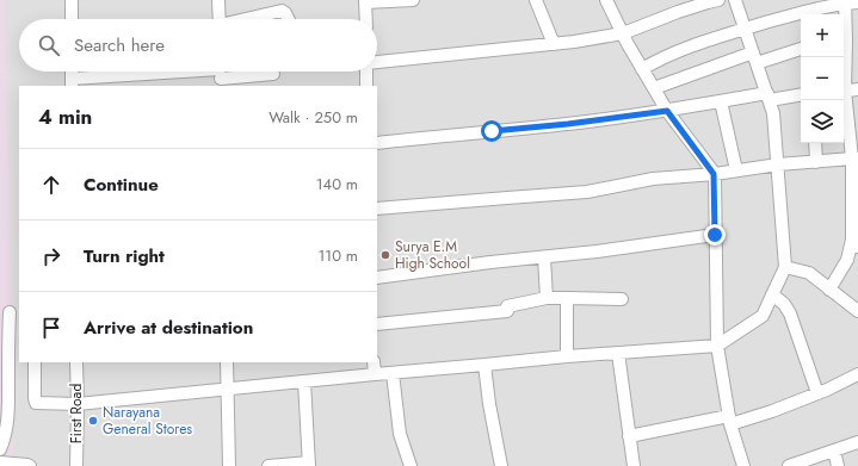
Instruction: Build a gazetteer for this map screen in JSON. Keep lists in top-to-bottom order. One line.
{"streets":{"street":["First Road"]},"places":["Surya E.M High School","Narayana General Stores"],"page":{"map_buttons":["+","−"],"search":"Search here","heading":["4 min","Walk · 250 m"],"list":[["Continue","140 m"],["Turn right","110 m"],"Arrive at destination"]}}
